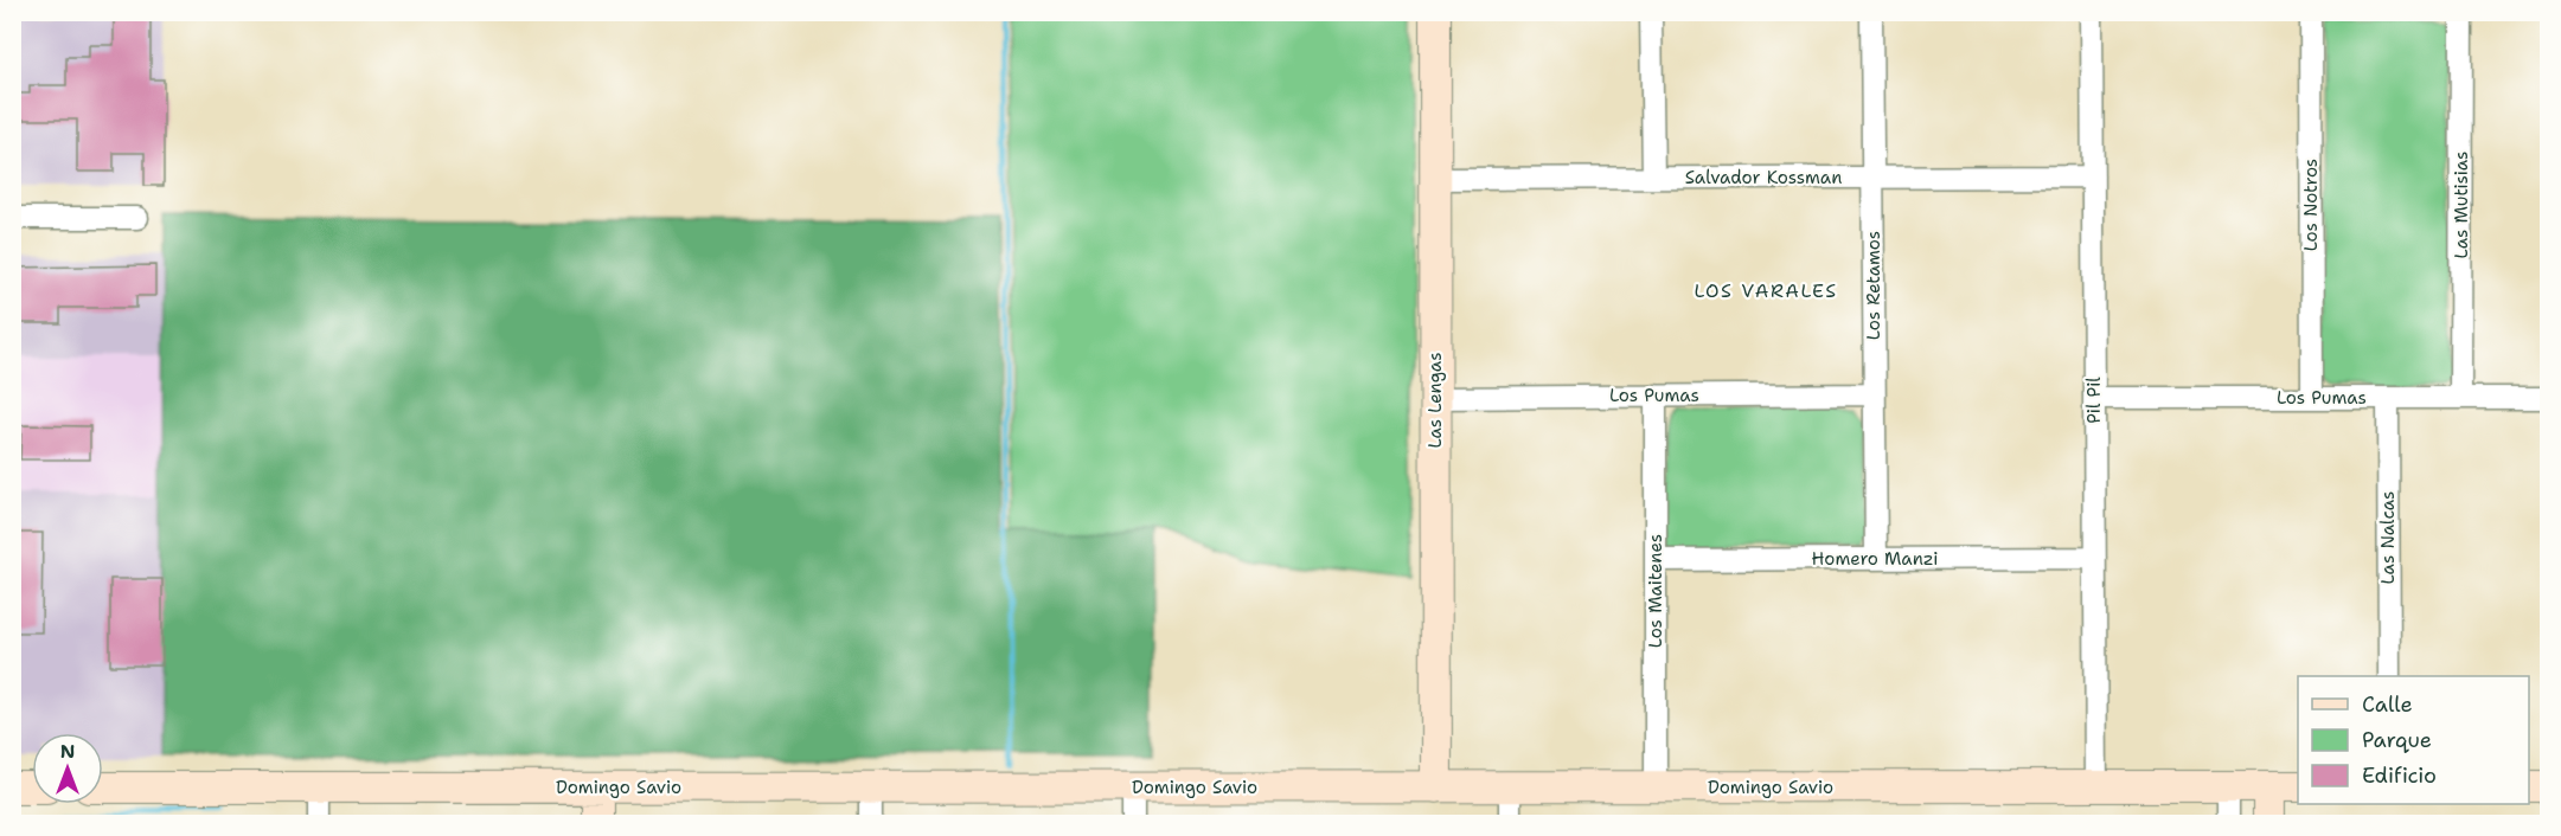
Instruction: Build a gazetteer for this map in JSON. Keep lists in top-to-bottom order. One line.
{"streets":{"street":["Salvador Kossman","Los Notros","Las Mutisias","Los Retamos","Los Pumas","Las Lengas","Pil Pil","Las Nalcas","Homero Manzi","Los Maitenes","Domingo Savio"]},"crossings":[["Salvador Kossman","Los Retamos"],["Salvador Kossman","Las Lengas"],["Salvador Kossman","Pil Pil"],["Los Notros","Los Pumas"],["Las Mutisias","Los Pumas"],["Los Retamos","Los Pumas"],["Los Retamos","Homero Manzi"],["Los Pumas","Las Lengas"],["Los Pumas","Pil Pil"],["Los Pumas","Las Nalcas"],["Los Pumas","Los Maitenes"],["Las Lengas","Domingo Savio"],["Pil Pil","Homero Manzi"],["Pil Pil","Domingo Savio"],["Homero Manzi","Los Maitenes"],["Los Maitenes","Domingo Savio"]],"districts":["LOS VARALES"],"legend":["Calle","Parque","Edificio"],"north":"top"}
